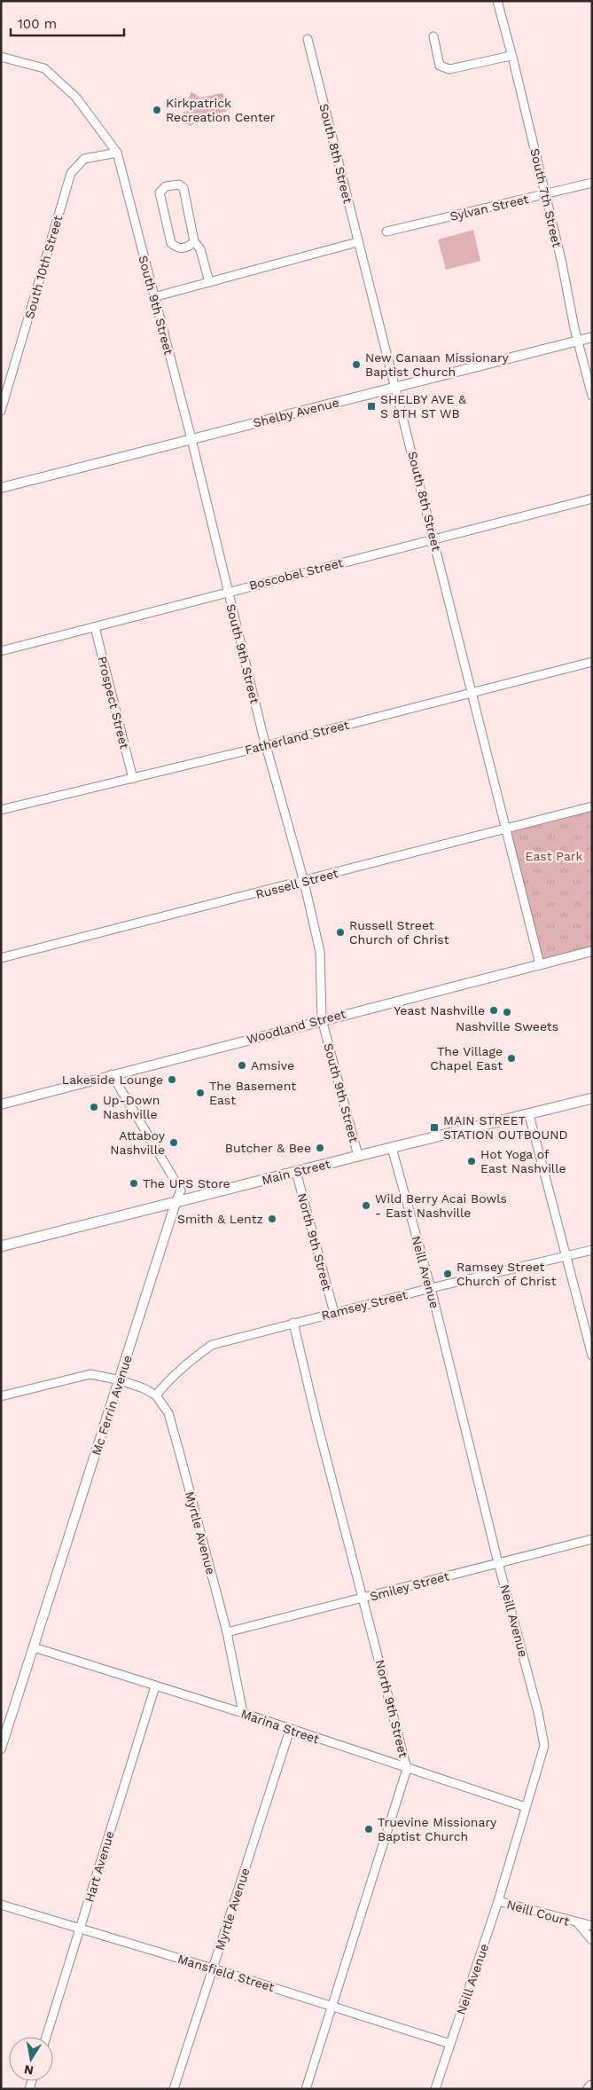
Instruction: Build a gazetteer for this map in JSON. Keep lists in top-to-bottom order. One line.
{"streets":{"main road":["Main Street"],"street":["South 8th Street","South 7th Street","Sylvan Street","South 10th Street","South 9th Street","Shelby Avenue","Boscobel Street","Prospect Street","Fatherland Street","Russell Street","Woodland Street","North 9th Street","Neill Avenue","Ramsey Street","Mc Ferrin Avenue","Myrtle Avenue","Smiley Street","Marina Street","Hart Avenue","Neill Court","Mansfield Street"]},"crossings":[["South 8th Street","Shelby Avenue"],["South 8th Street","Boscobel Street"],["South 8th Street","Fatherland Street"],["South 8th Street","Russell Street"],["South 8th Street","Woodland Street"],["South 7th Street","Sylvan Street"],["South 7th Street","Shelby Avenue"],["South 10th Street","South 9th Street"],["South 9th Street","Shelby Avenue"],["South 9th Street","Boscobel Street"],["South 9th Street","Fatherland Street"],["South 9th Street","Russell Street"],["South 9th Street","Woodland Street"],["South 9th Street","Main Street"],["Boscobel Street","Prospect Street"],["Prospect Street","Fatherland Street"],["Woodland Street","Mc Ferrin Avenue"],["Main Street","North 9th Street"],["Main Street","Neill Avenue"],["Main Street","Mc Ferrin Avenue"],["North 9th Street","Ramsey Street"],["North 9th Street","Smiley Street"],["North 9th Street","Marina Street"],["North 9th Street","Mansfield Street"],["Neill Avenue","Ramsey Street"],["Neill Avenue","Smiley Street"],["Neill Avenue","Marina Street"],["Neill Avenue","Neill Court"],["Neill Avenue","Mansfield Street"],["Ramsey Street","Myrtle Avenue"],["Mc Ferrin Avenue","Myrtle Avenue"],["Mc Ferrin Avenue","Marina Street"],["Myrtle Avenue","Smiley Street"],["Myrtle Avenue","Marina Street"],["Myrtle Avenue","Mansfield Street"],["Marina Street","Hart Avenue"],["Hart Avenue","Mansfield Street"]],"parks":["East Park"],"places":{"other":["Kirkpatrick Recreation Center","New Canaan Missionary Baptist Church","Russell Street Church of Christ","Yeast Nashville","Nashville Sweets","The Village Chapel East","Amsive","Lakeside Lounge","The Basement East","Up-Down Nashville","Attaboy Nashville","Butcher & Bee","Hot Yoga of East Nashville","The UPS Store","Wild Berry Acai Bowls - East Nashville","Smith & Lentz","Ramsey Street Church of Christ","Truevine Missionary Baptist Church"],"transit":["SHELBY AVE & S 8TH ST WB","MAIN STREET STATION OUTBOUND"]},"scale_bar":"100 m","north":"bottom"}
